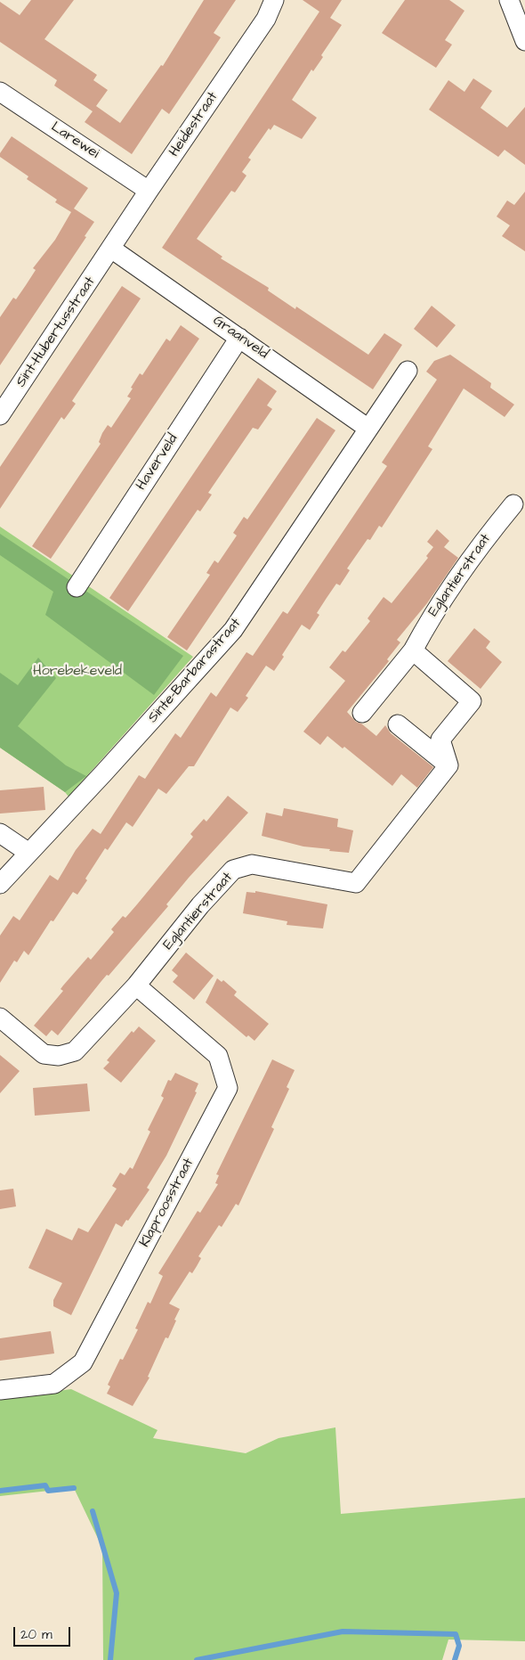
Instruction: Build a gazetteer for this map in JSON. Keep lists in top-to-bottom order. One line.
{"streets":{"street":["Heidestraat","Larewei","Sint-Hubertusstraat","Graanveld","Haverveld","Eglantierstraat","Sinte-Barbarastraat","Klaproosstraat"]},"crossings":[["Heidestraat","Larewei"],["Heidestraat","Sint-Hubertusstraat"],["Heidestraat","Graanveld"],["Sint-Hubertusstraat","Graanveld"],["Graanveld","Haverveld"],["Graanveld","Sinte-Barbarastraat"],["Eglantierstraat","Klaproosstraat"]],"parks":["Horebekeveld"],"scale_bar":"20 m"}
